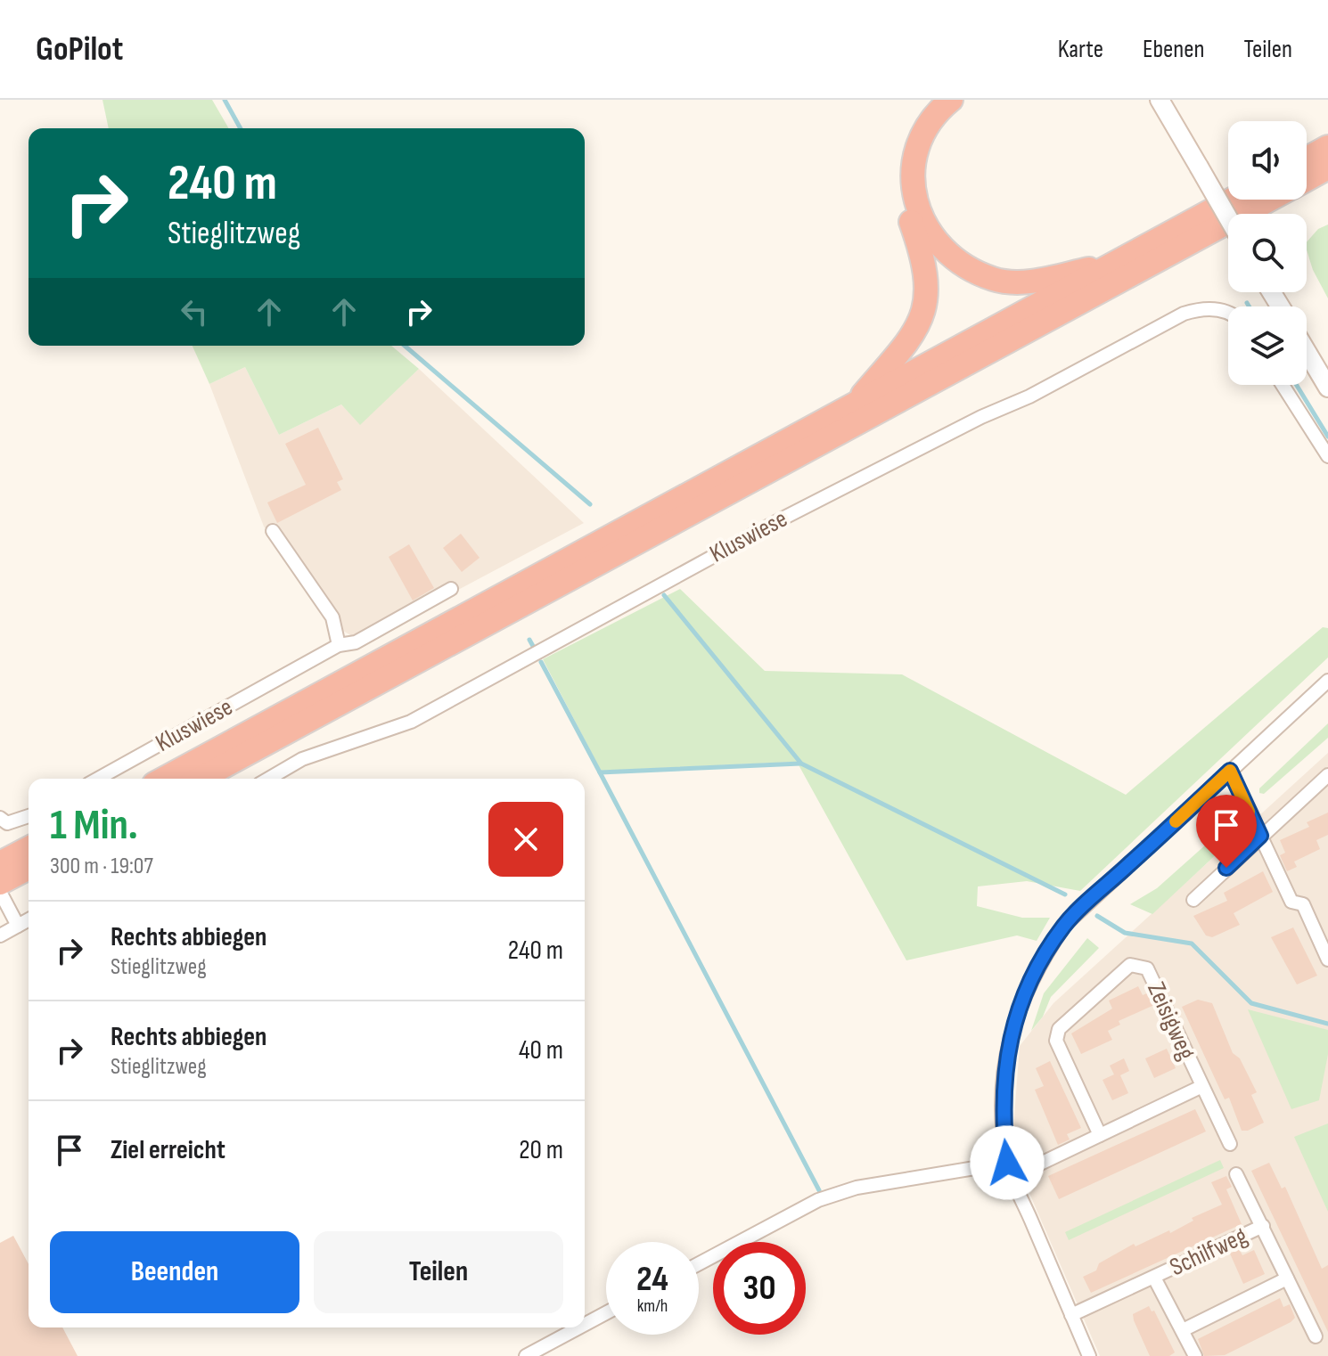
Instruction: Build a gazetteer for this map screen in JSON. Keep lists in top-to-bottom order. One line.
{"streets":{"street":["Kluswiese","Zeisigweg","Schilfweg"]},"page":{"header":"GoPilot","nav":["Karte","Ebenen","Teilen"],"turn":["240 m","Stieglitzweg"],"heading":["1 Min.","300 m · 19:07"],"list":[{"name":"Rechts abbiegen","note":"Stieglitzweg","value":"240 m"},{"name":"Rechts abbiegen","note":"Stieglitzweg","value":"40 m"},{"name":"Ziel erreicht","value":"20 m"}],"buttons":["Beenden","Teilen"],"speed":"24 km/h","limit":"30"}}
